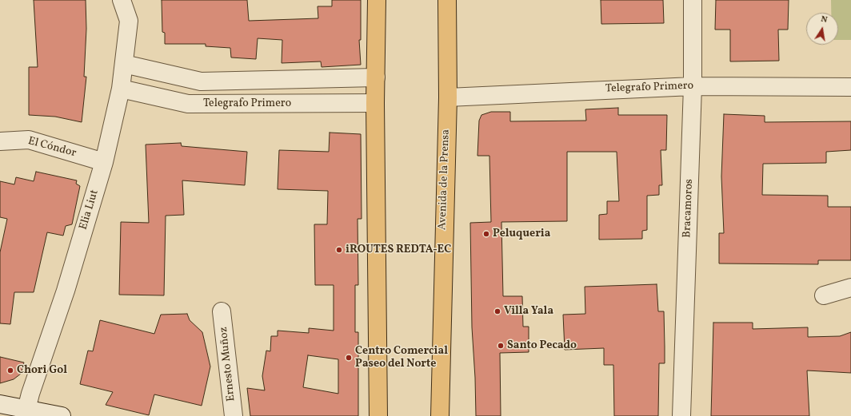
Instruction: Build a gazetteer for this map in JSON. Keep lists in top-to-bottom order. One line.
{"streets":{"main road":["Avenida de la Prensa"],"street":["Telegrafo Primero","El Cóndor","Bracamoros","Elia Liut","Ernesto Muñoz"]},"crossings":[["Telegrafo Primero","Avenida de la Prensa"],["Telegrafo Primero","Bracamoros"],["Telegrafo Primero","Elia Liut"],["El Cóndor","Elia Liut"]],"places":["Peluqueria","iROUTES REDTA-EC","Villa Yala","Santo Pecado","Centro Comercial Paseo del Norte","Chori Gol"],"north":"top"}
